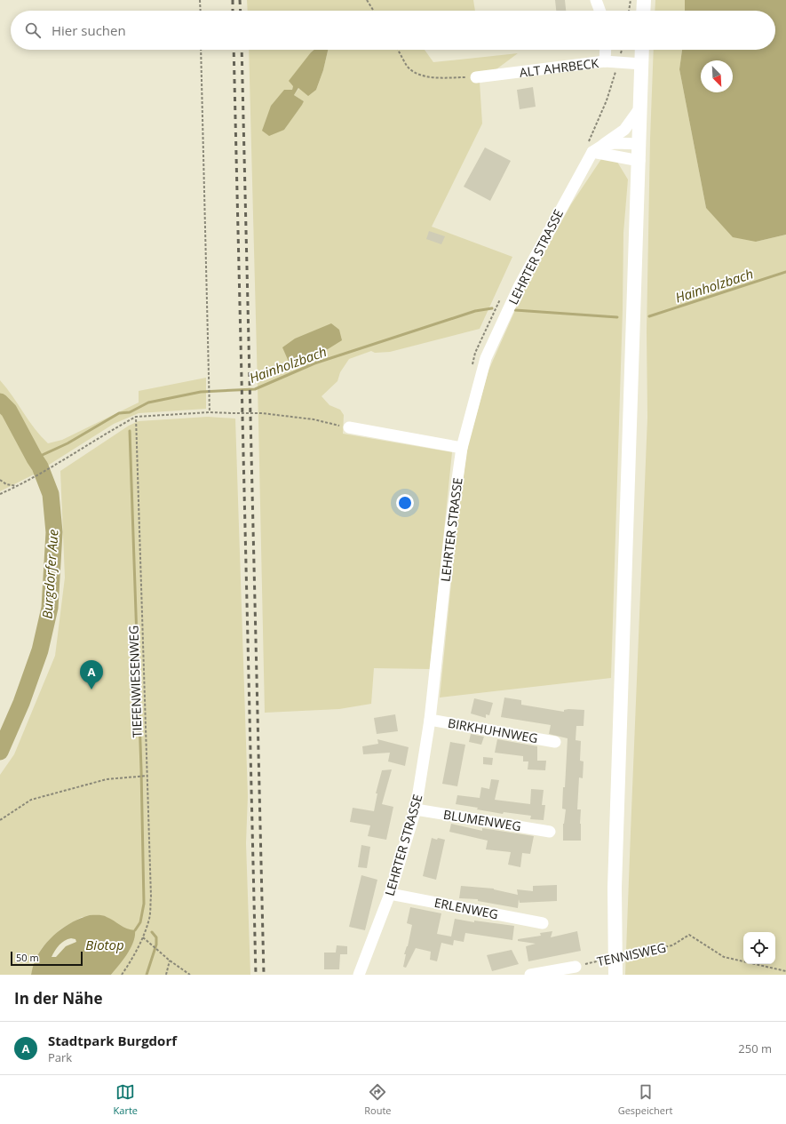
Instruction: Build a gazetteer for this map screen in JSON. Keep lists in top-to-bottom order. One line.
{"streets":{"street":["ALT AHRBECK","LEHRTER STRASSE","BIRKHUHNWEG","BLUMENWEG","ERLENWEG"],"path":["TIEFENWIESENWEG","TENNISWEG"]},"crossings":[["LEHRTER STRASSE","BIRKHUHNWEG"],["LEHRTER STRASSE","BLUMENWEG"],["LEHRTER STRASSE","ERLENWEG"]],"water":["Hainholzbach","Burgdorfer Aue","Biotop"],"scale_bar":"50 m","north":"bottom right","page":{"search":"Hier suchen","pins":"A","scale":"50 m","heading":"In der Nähe","list":[{"mark":"A","name":"Stadtpark Burgdorf","note":"Park","value":"250 m"}],"nav":["Karte","Route","Gespeichert"]}}
